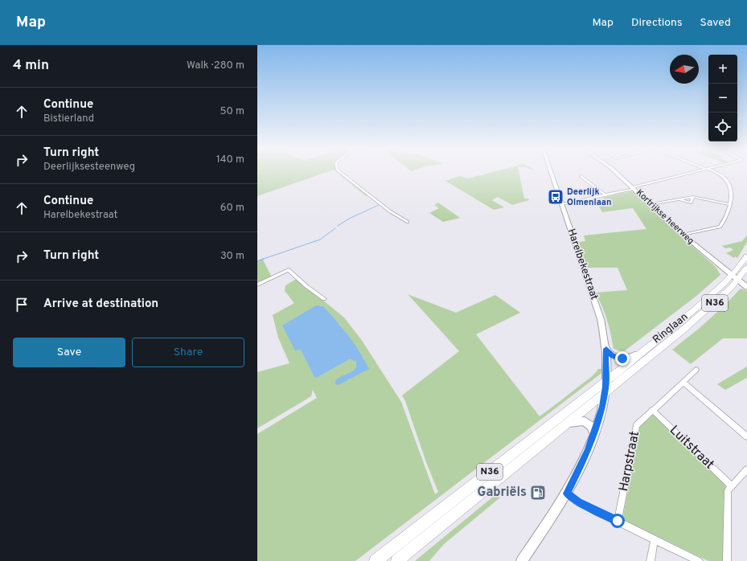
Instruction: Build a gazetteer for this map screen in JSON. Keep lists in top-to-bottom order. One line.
{"streets":{"main road":["N36","Ringlaan"],"street":["Kortrijkse heerweg","Harelbekestraat","Luitstraat","Harpstraat"]},"crossings":[["Kortrijkse heerweg","Ringlaan"],["Harelbekestraat","N36"],["Harelbekestraat","Ringlaan"],["N36","Ringlaan"],["Luitstraat","Harpstraat"]],"places":{"bus stop":["Deerlijk Olmenlaan"],"fuel station":["Gabriëls"]},"north":"left","page":{"header":"Map","nav":["Map","Directions","Saved"],"heading":["4 min","Walk · 280 m"],"map_buttons":["+","−"],"list":[["Continue","Bistierland","50 m"],["Turn right","Deerlijksesteenweg","140 m"],["Continue","Harelbekestraat","60 m"],["Turn right","30 m"],"Arrive at destination"],"buttons":["Save","Share"]}}
